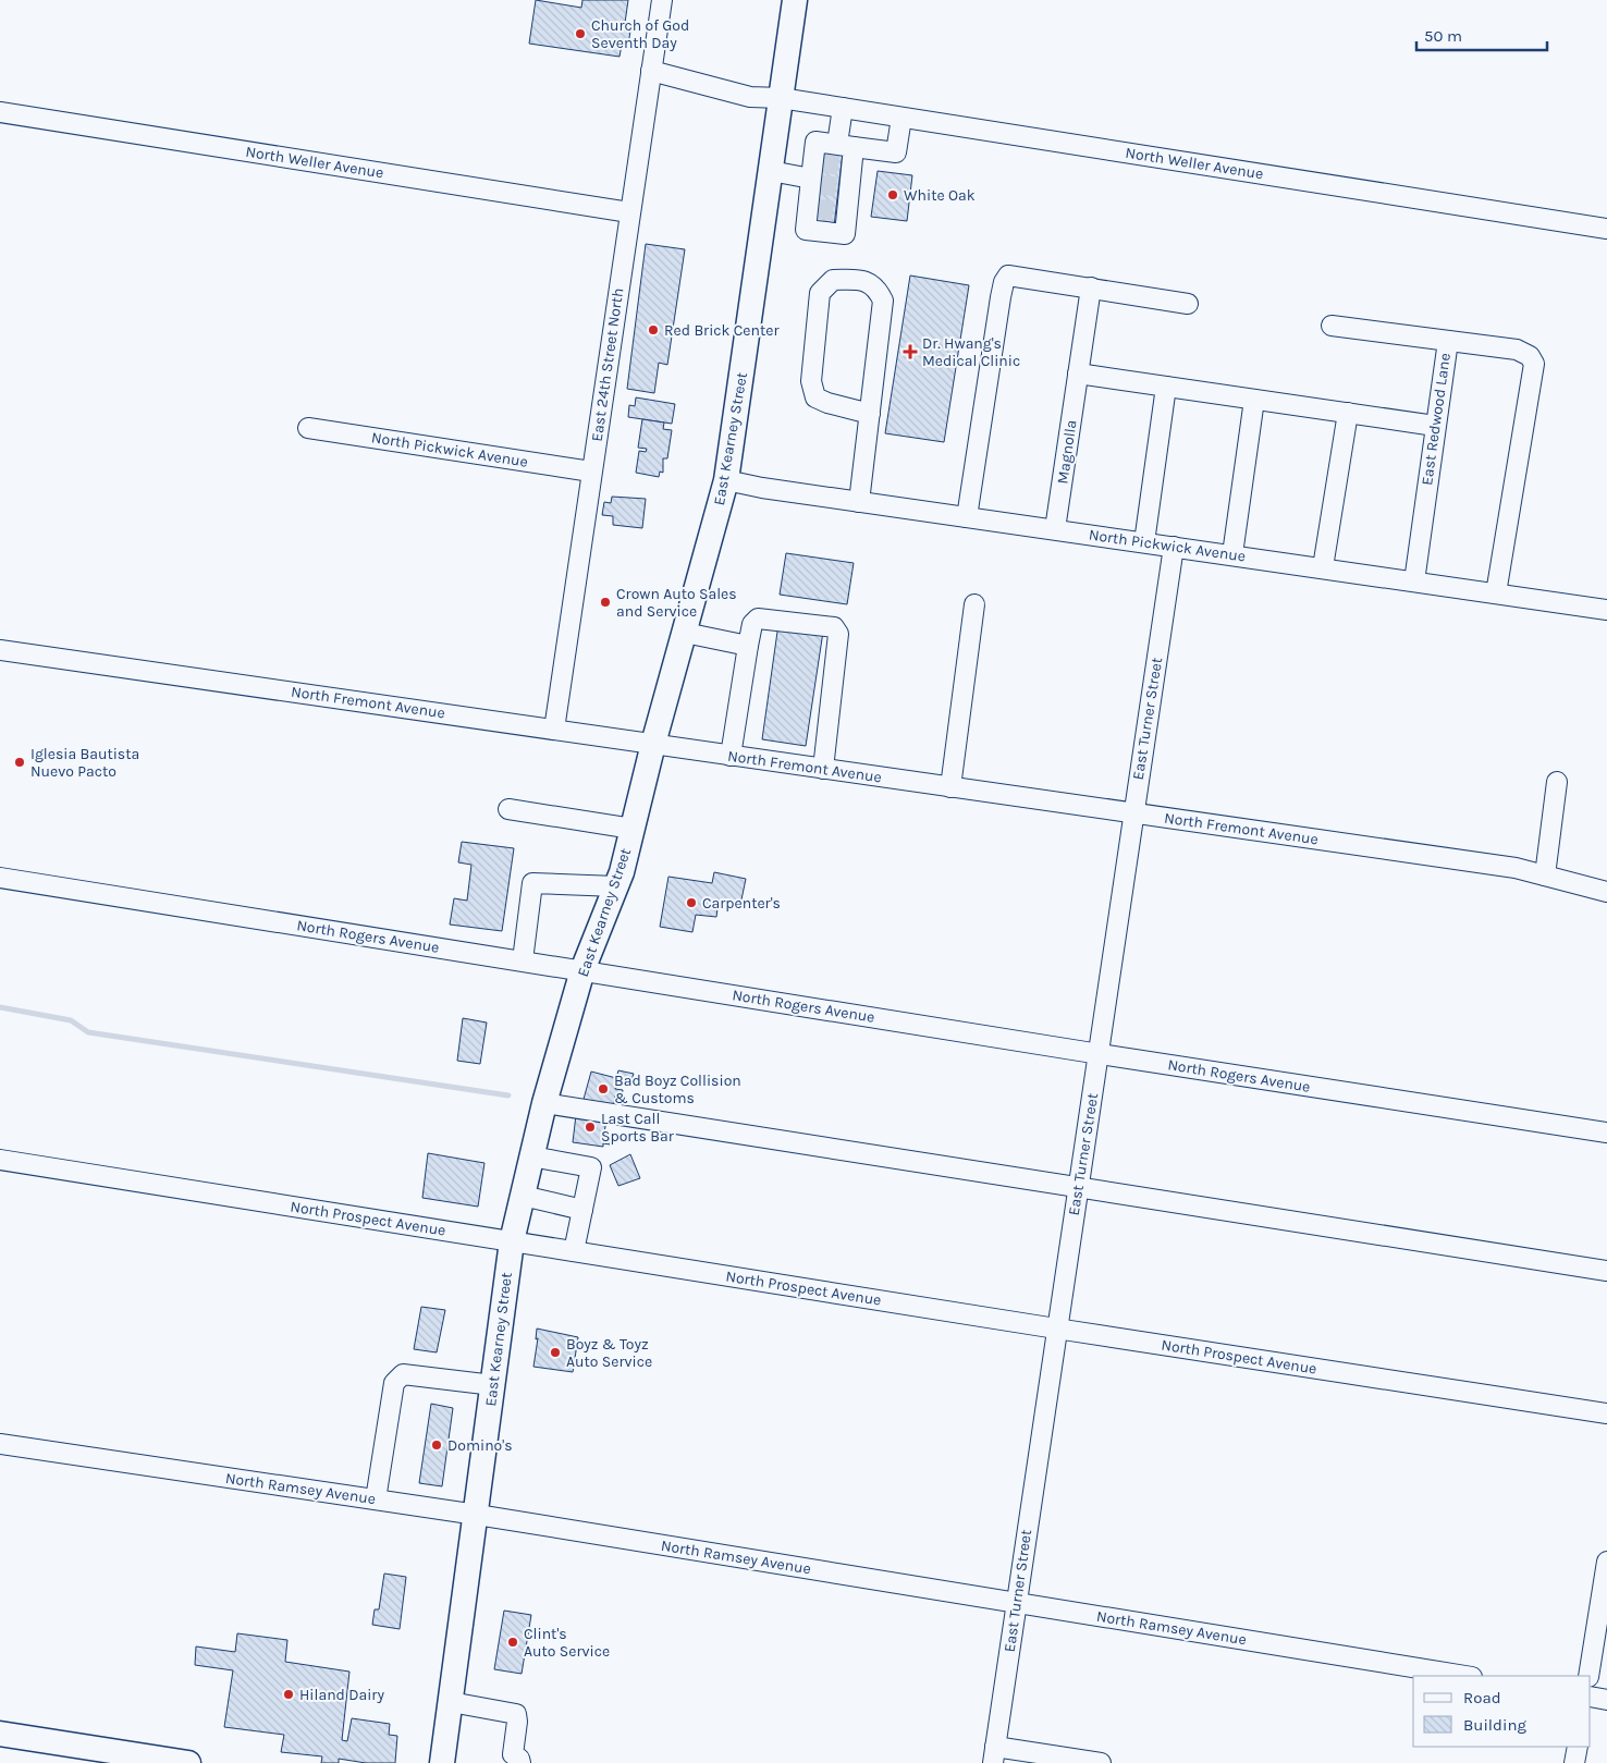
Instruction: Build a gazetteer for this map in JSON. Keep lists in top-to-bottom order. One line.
{"streets":{"main road":["East Kearney Street"],"street":["North Weller Avenue","East 24th Street North","East Redwood Lane","North Pickwick Avenue","Magnolla","North Fremont Avenue","East Turner Street","North Rogers Avenue","North Prospect Avenue","North Ramsey Avenue"]},"crossings":[["North Weller Avenue","East 24th Street North"],["North Weller Avenue","East Kearney Street"],["East 24th Street North","North Pickwick Avenue"],["East 24th Street North","North Fremont Avenue"],["East Redwood Lane","North Pickwick Avenue"],["East Kearney Street","North Pickwick Avenue"],["East Kearney Street","North Fremont Avenue"],["East Kearney Street","North Rogers Avenue"],["East Kearney Street","North Prospect Avenue"],["East Kearney Street","North Ramsey Avenue"],["North Pickwick Avenue","Magnolla"],["North Pickwick Avenue","East Turner Street"],["North Fremont Avenue","East Turner Street"],["East Turner Street","North Rogers Avenue"],["East Turner Street","North Prospect Avenue"],["East Turner Street","North Ramsey Avenue"]],"places":{"other":["Church of God Seventh Day","White Oak","Red Brick Center","Crown Auto Sales and Service","Iglesia Bautista Nuevo Pacto","Carpenter's","Bad Boyz Collision & Customs","Last Call Sports Bar","Boyz & Toyz Auto Service","Domino's","Clint's Auto Service","Hiland Dairy"],"health":["Dr. Hwang's Medical Clinic"]},"legend":["Road","Building"],"scale_bar":"50 m"}
